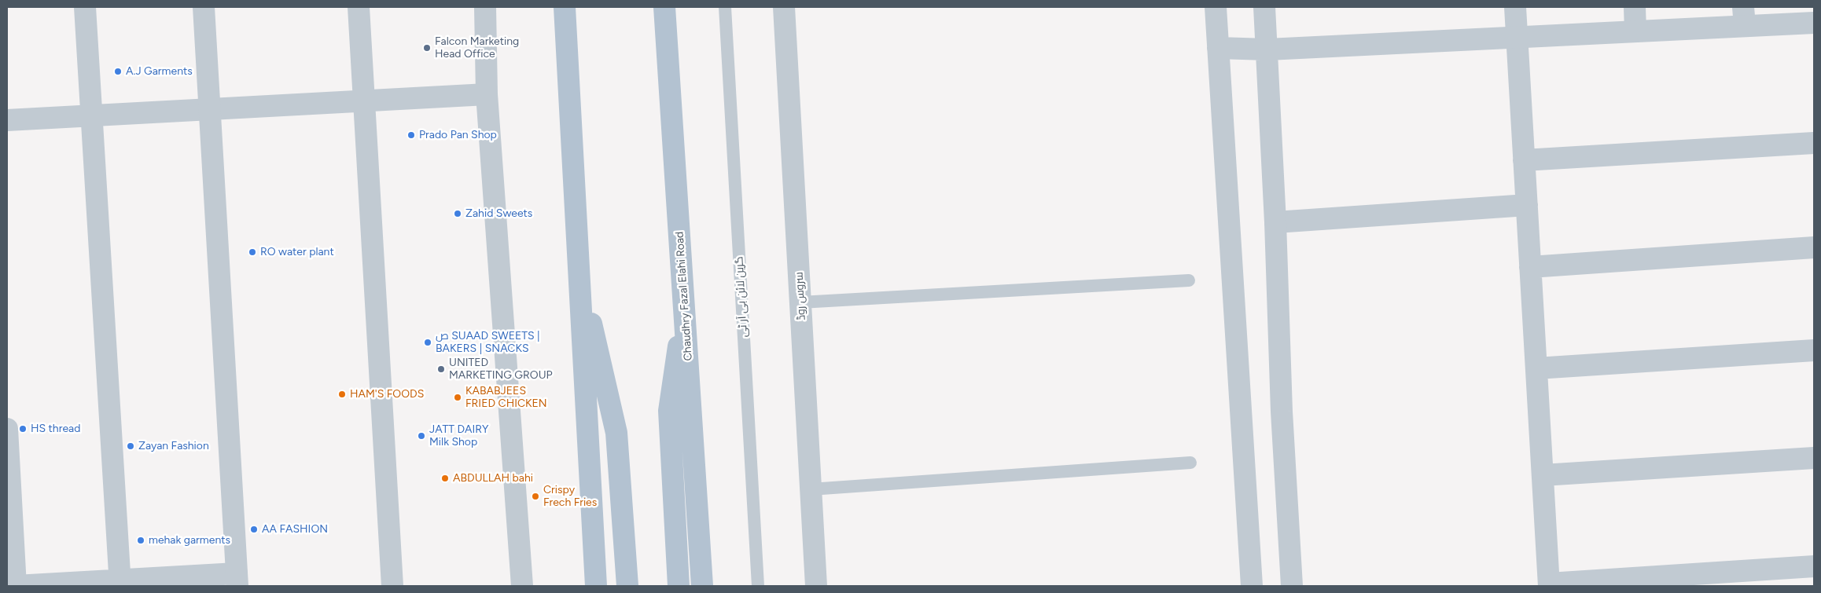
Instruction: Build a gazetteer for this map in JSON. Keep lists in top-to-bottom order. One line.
{"streets":{"main road":["Chaudhry Fazal Elahi Road"],"street":["سروس روڈ"],"lane":["گرین لائن بی آر ٹی"]},"places":["Falcon Marketing Head Office","A.J Garments","Prado Pan Shop","Zahid Sweets","RO water plant","ص SUAAD SWEETS | BAKERS | SNACKS","UNITED MARKETING GROUP","HAM'S FOODS","KABABJEES FRIED CHICKEN","HS thread","JATT DAIRY Milk Shop","Zayan Fashion","ABDULLAH bahi","Crispy Frech Fries","AA FASHION","mehak garments"]}
